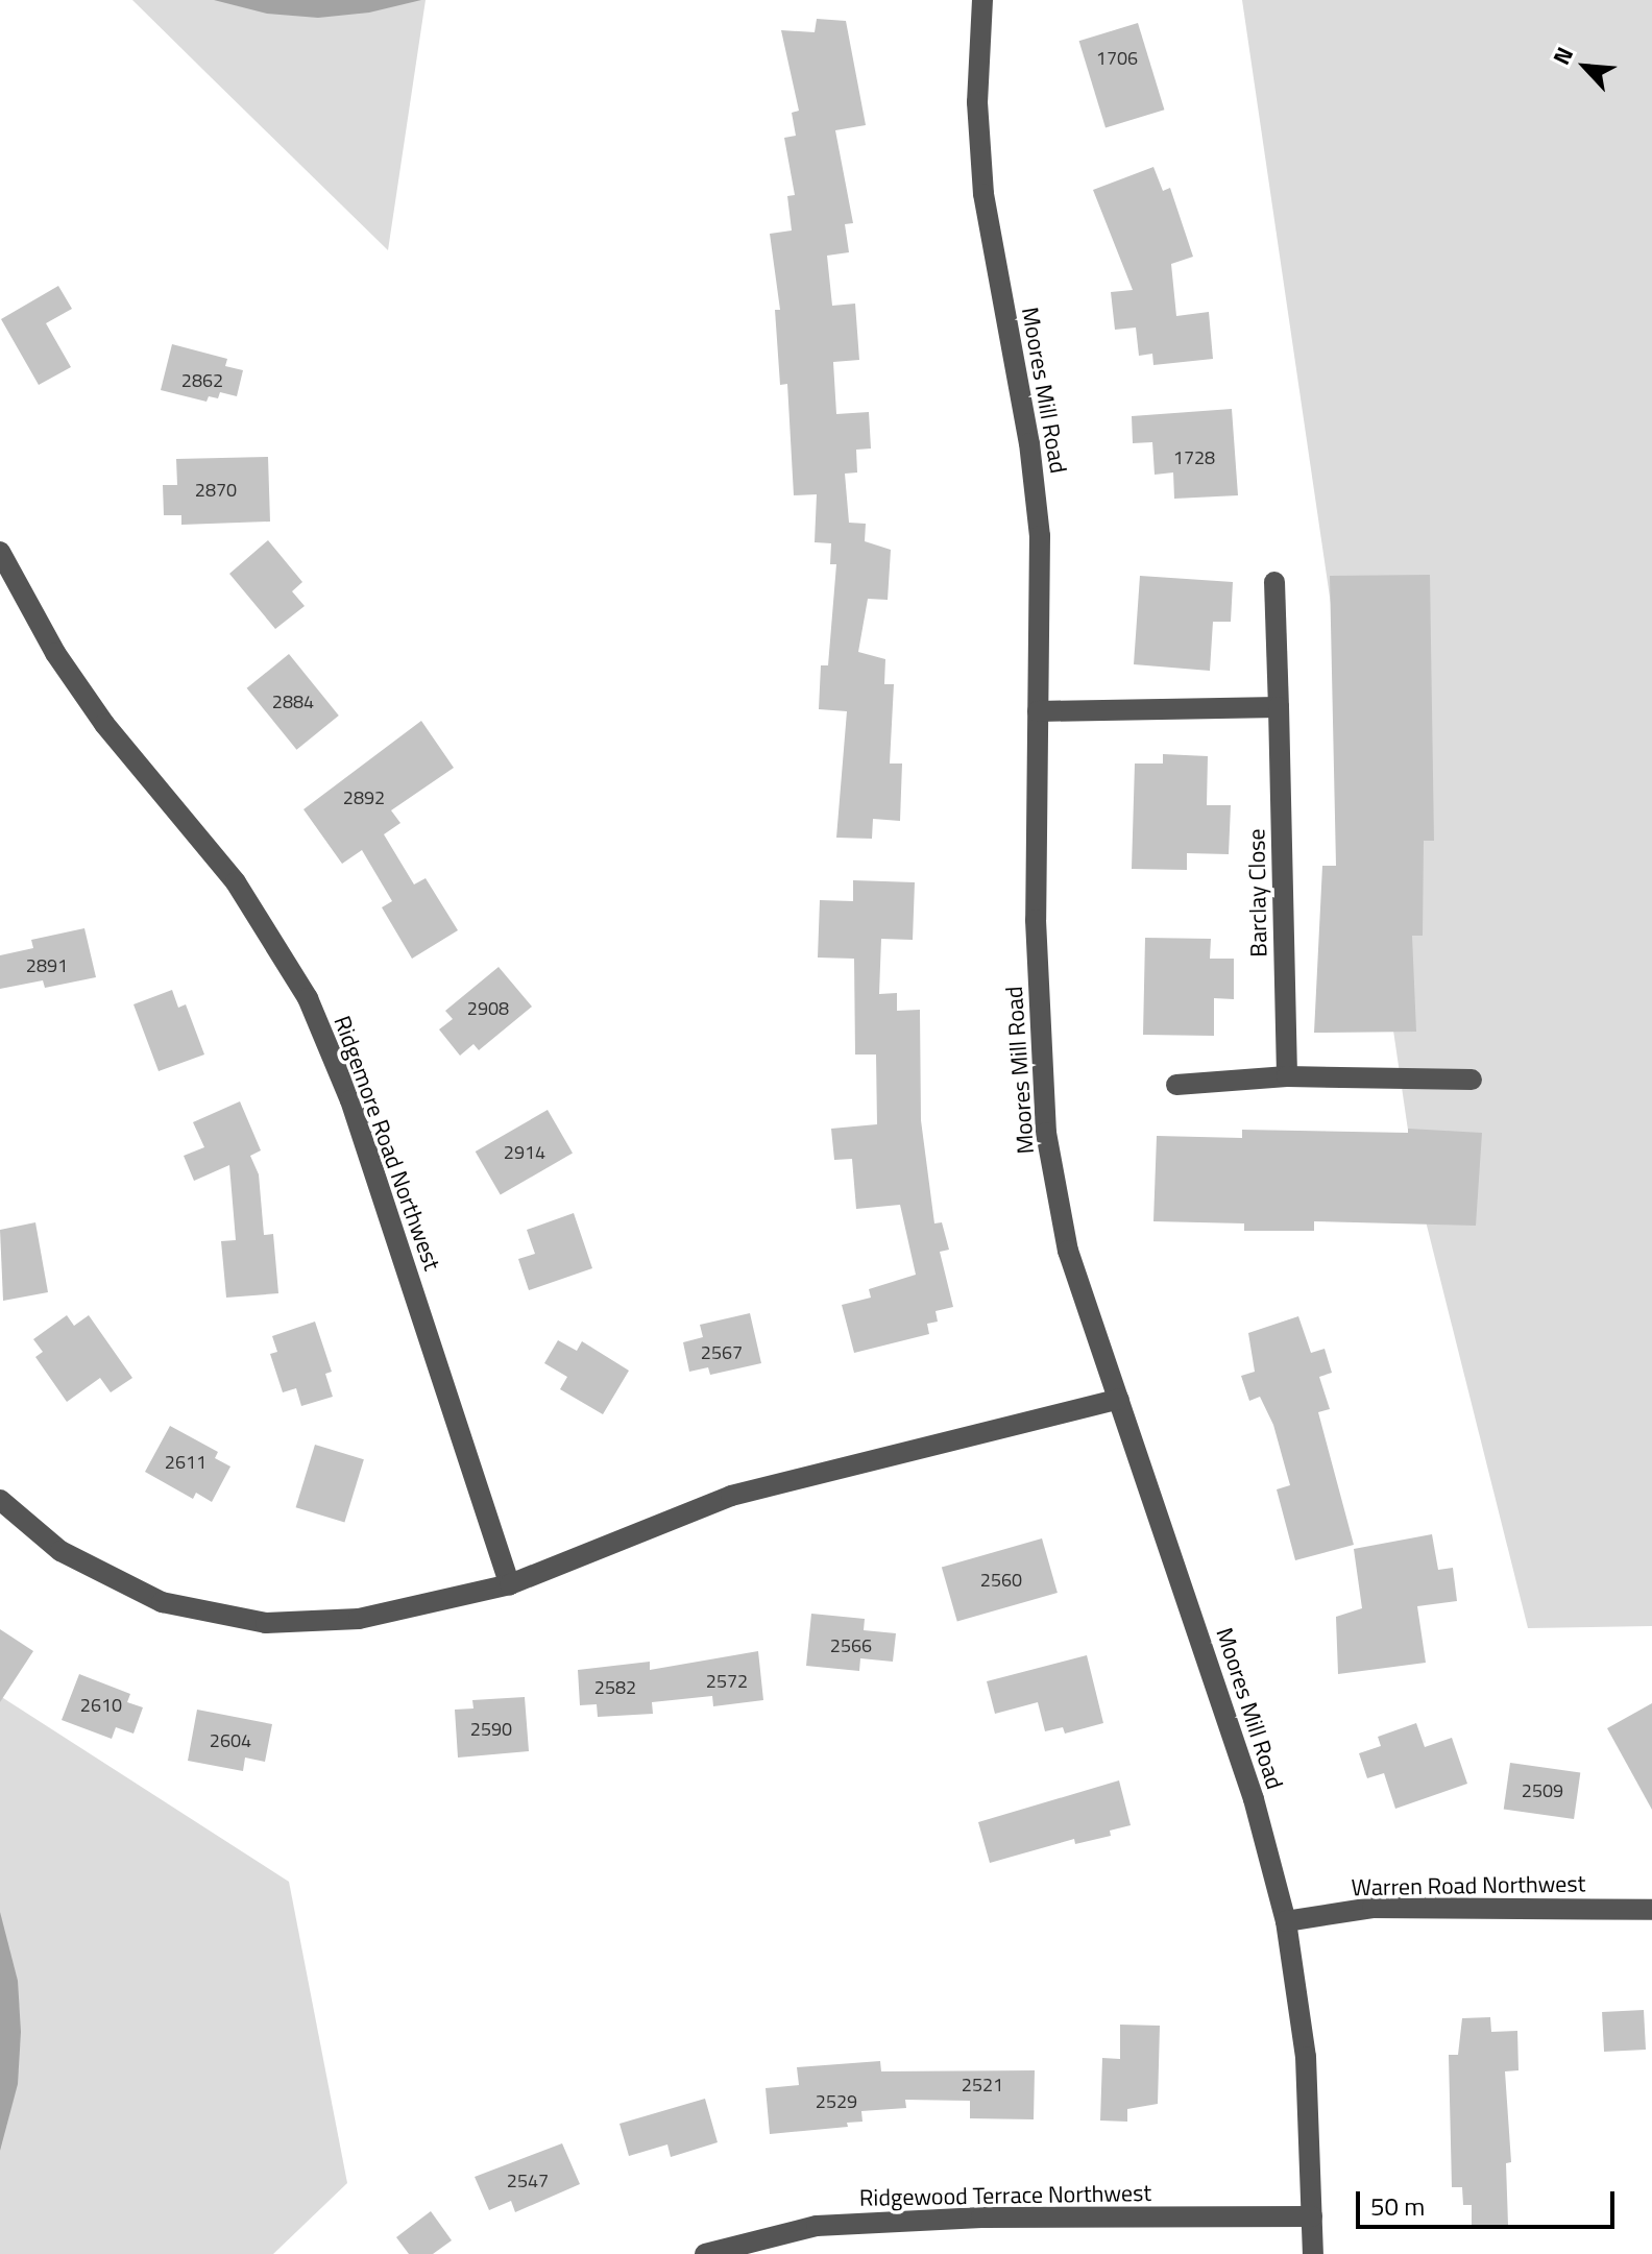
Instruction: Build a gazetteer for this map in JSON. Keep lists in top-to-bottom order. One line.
{"streets":{"street":["Moores Mill Road","Barclay Close","Ridgemore Road Northwest","Warren Road Northwest","Ridgewood Terrace Northwest"]},"crossings":[["Moores Mill Road","Warren Road Northwest"],["Moores Mill Road","Ridgewood Terrace Northwest"]],"house_numbers":["1706","2862","1728","2870","2884","2892","2891","2908","2914","2567","2611","2560","2566","2572","2582","2610","2590","2604","2509","2521","2529","2547"],"scale_bar":"50 m","north":"top left"}
